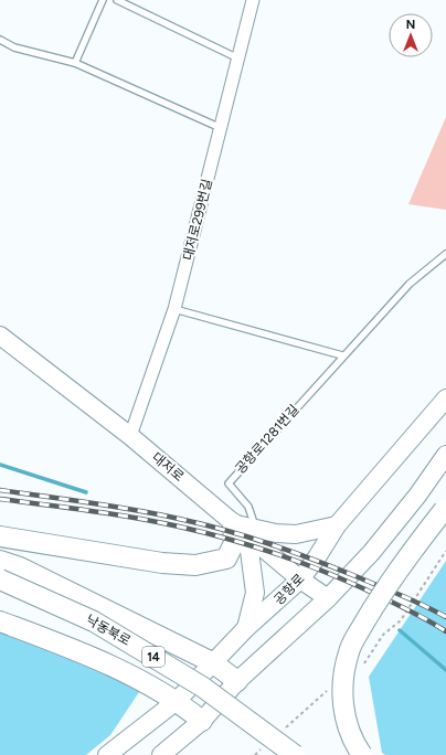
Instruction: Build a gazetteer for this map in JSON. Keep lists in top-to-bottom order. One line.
{"streets":{"main road":["대저로","공항로","낙동북로","14"],"street":["대저로299번길"],"lane":["공항로1281번길"]},"crossings":[["대저로299번길","대저로"],["공항로1281번길","대저로"],["대저로","공항로"]],"north":"top"}
